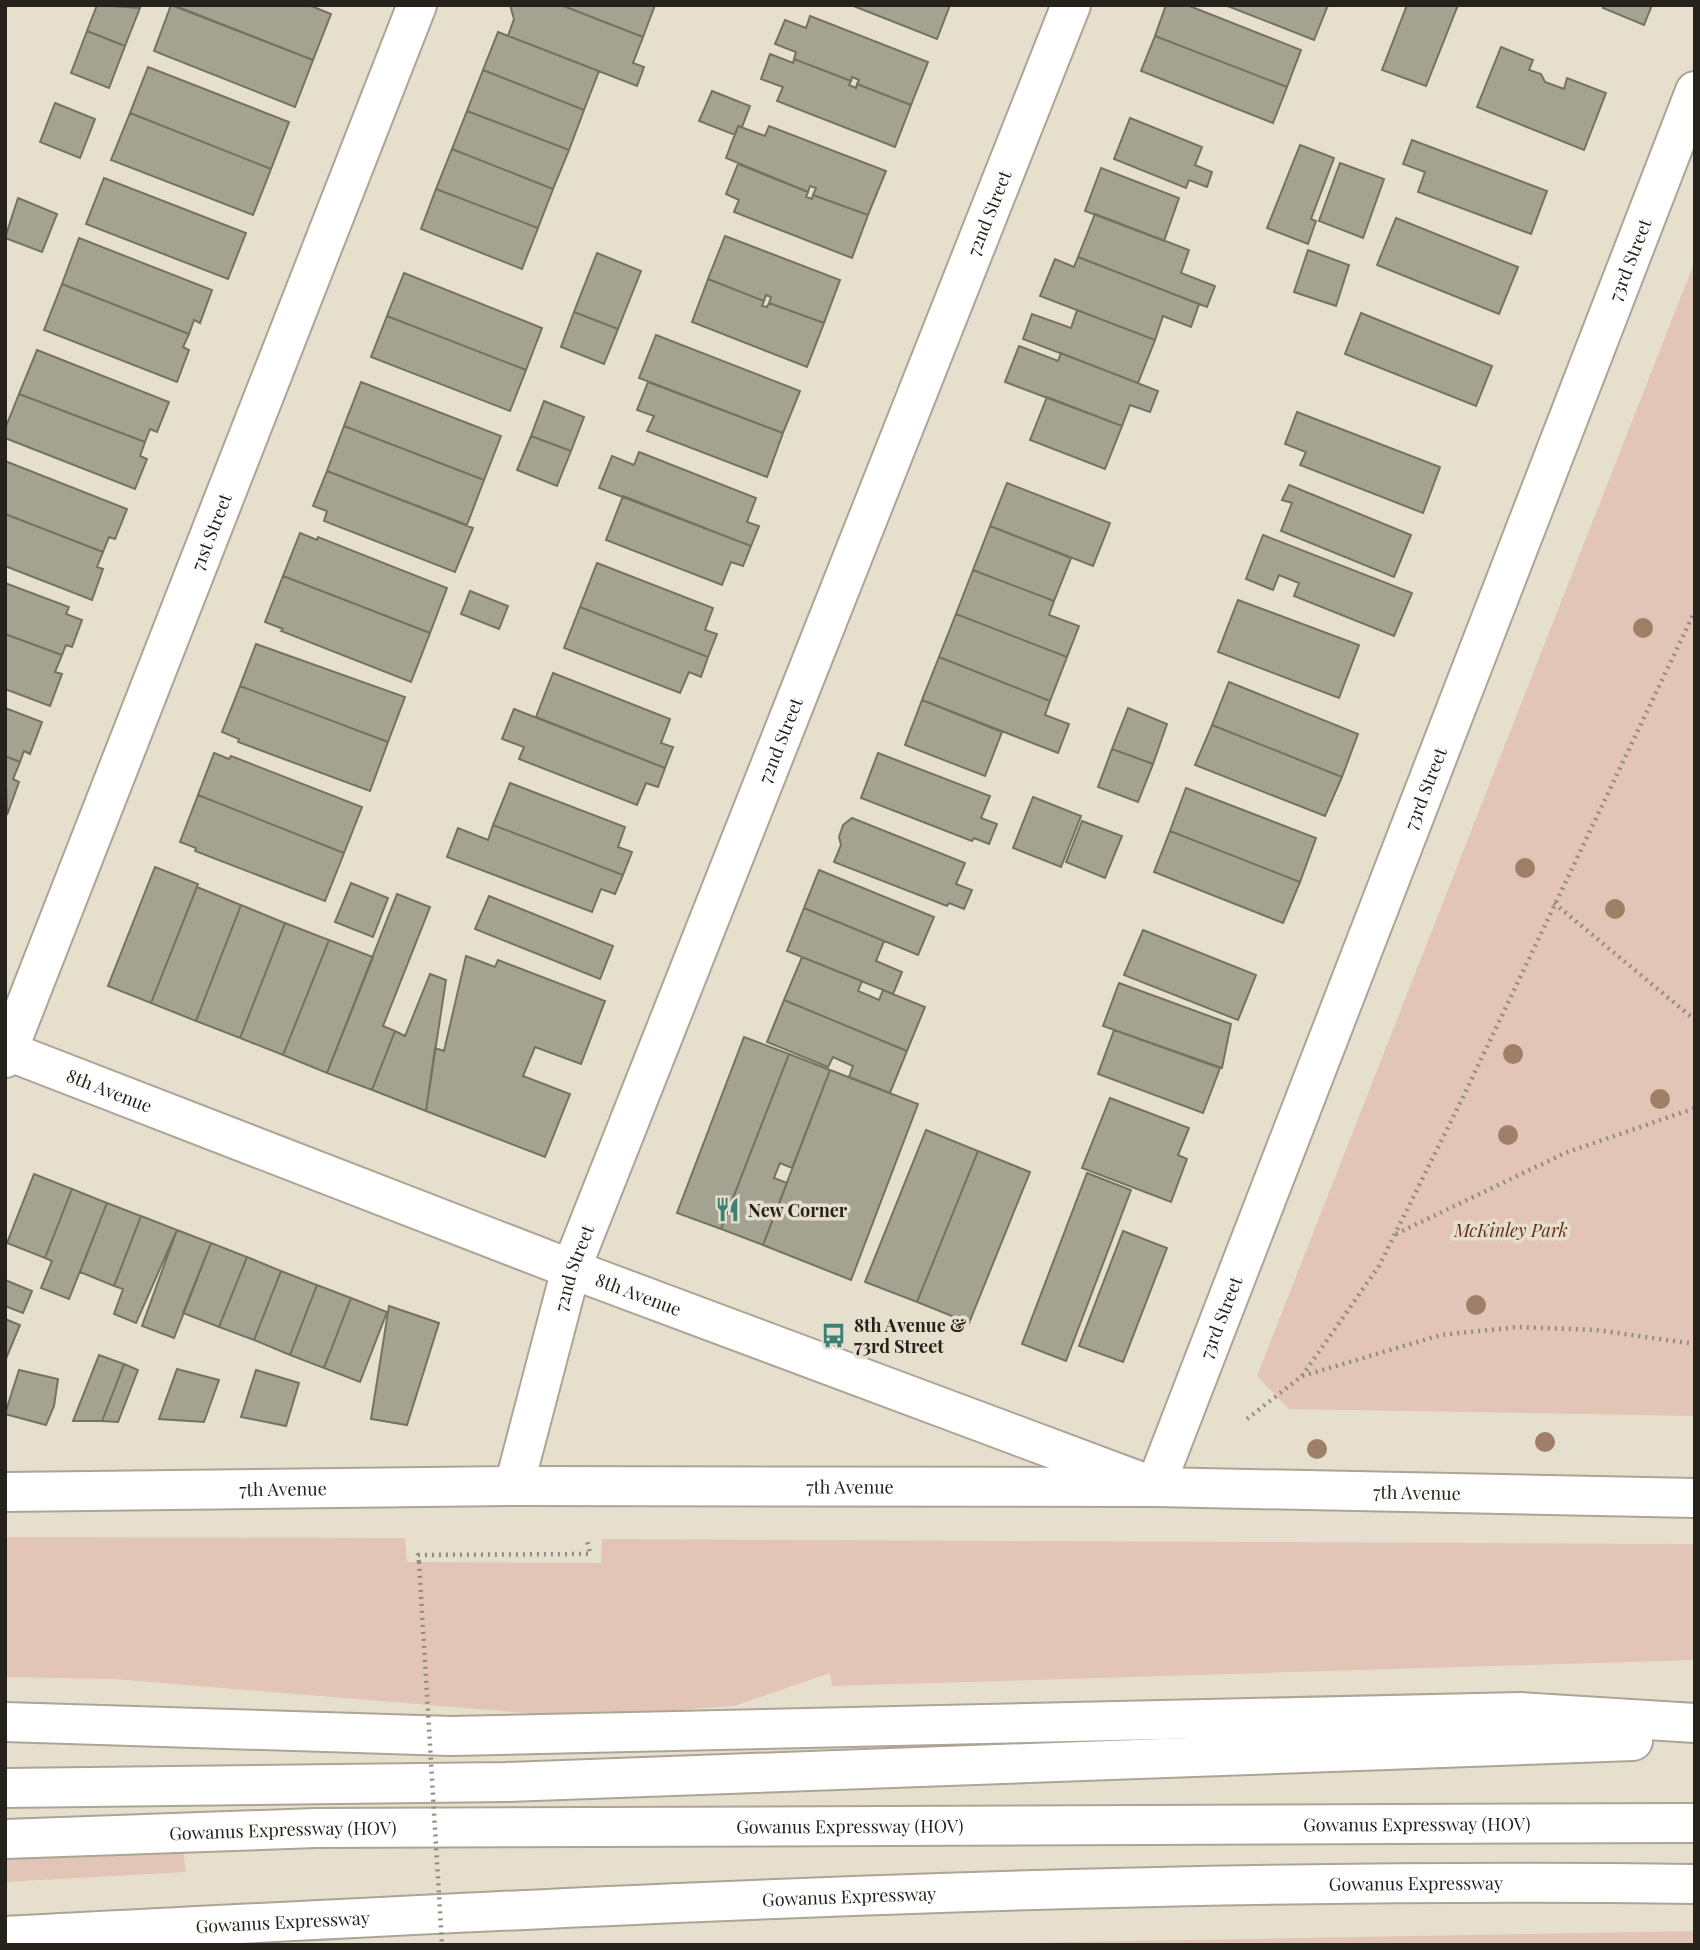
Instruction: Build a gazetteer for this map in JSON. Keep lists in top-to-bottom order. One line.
{"streets":{"main road":["72nd Street","73rd Street","71st Street","8th Avenue","7th Avenue","Gowanus Expressway (HOV)","Gowanus Expressway"]},"crossings":[["72nd Street","8th Avenue"],["72nd Street","7th Avenue"],["73rd Street","8th Avenue"],["73rd Street","7th Avenue"],["71st Street","8th Avenue"],["8th Avenue","7th Avenue"]],"parks":["McKinley Park"],"places":{"restaurant":["New Corner"],"bus stop":["8th Avenue & 73rd Street"]}}
